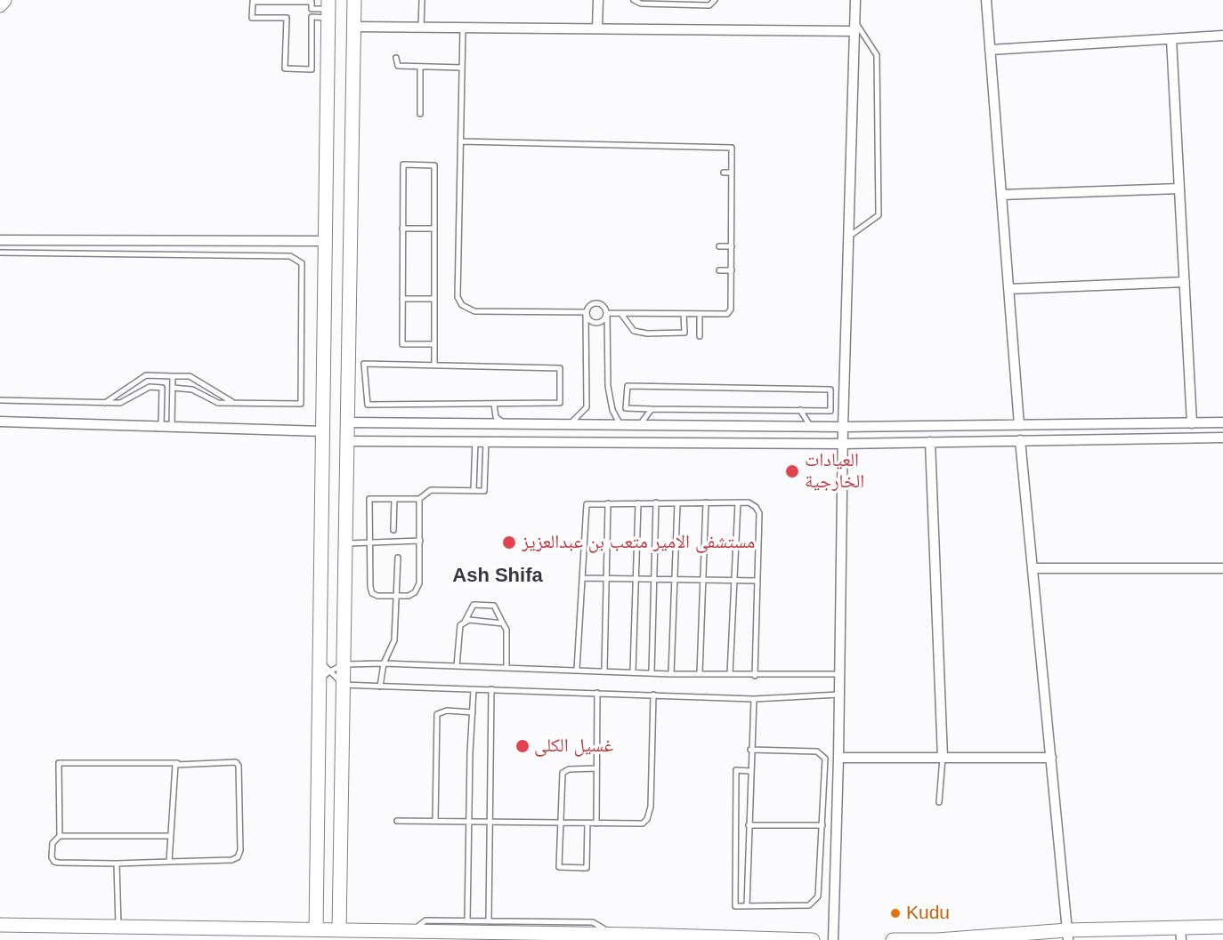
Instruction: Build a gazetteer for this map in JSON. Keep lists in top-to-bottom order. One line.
{"districts":["Ash Shifa"],"places":["العيادات الخارجية","مستشفى الامير متعب بن عبدالعزيز","غسيل الكلى","Kudu"]}
